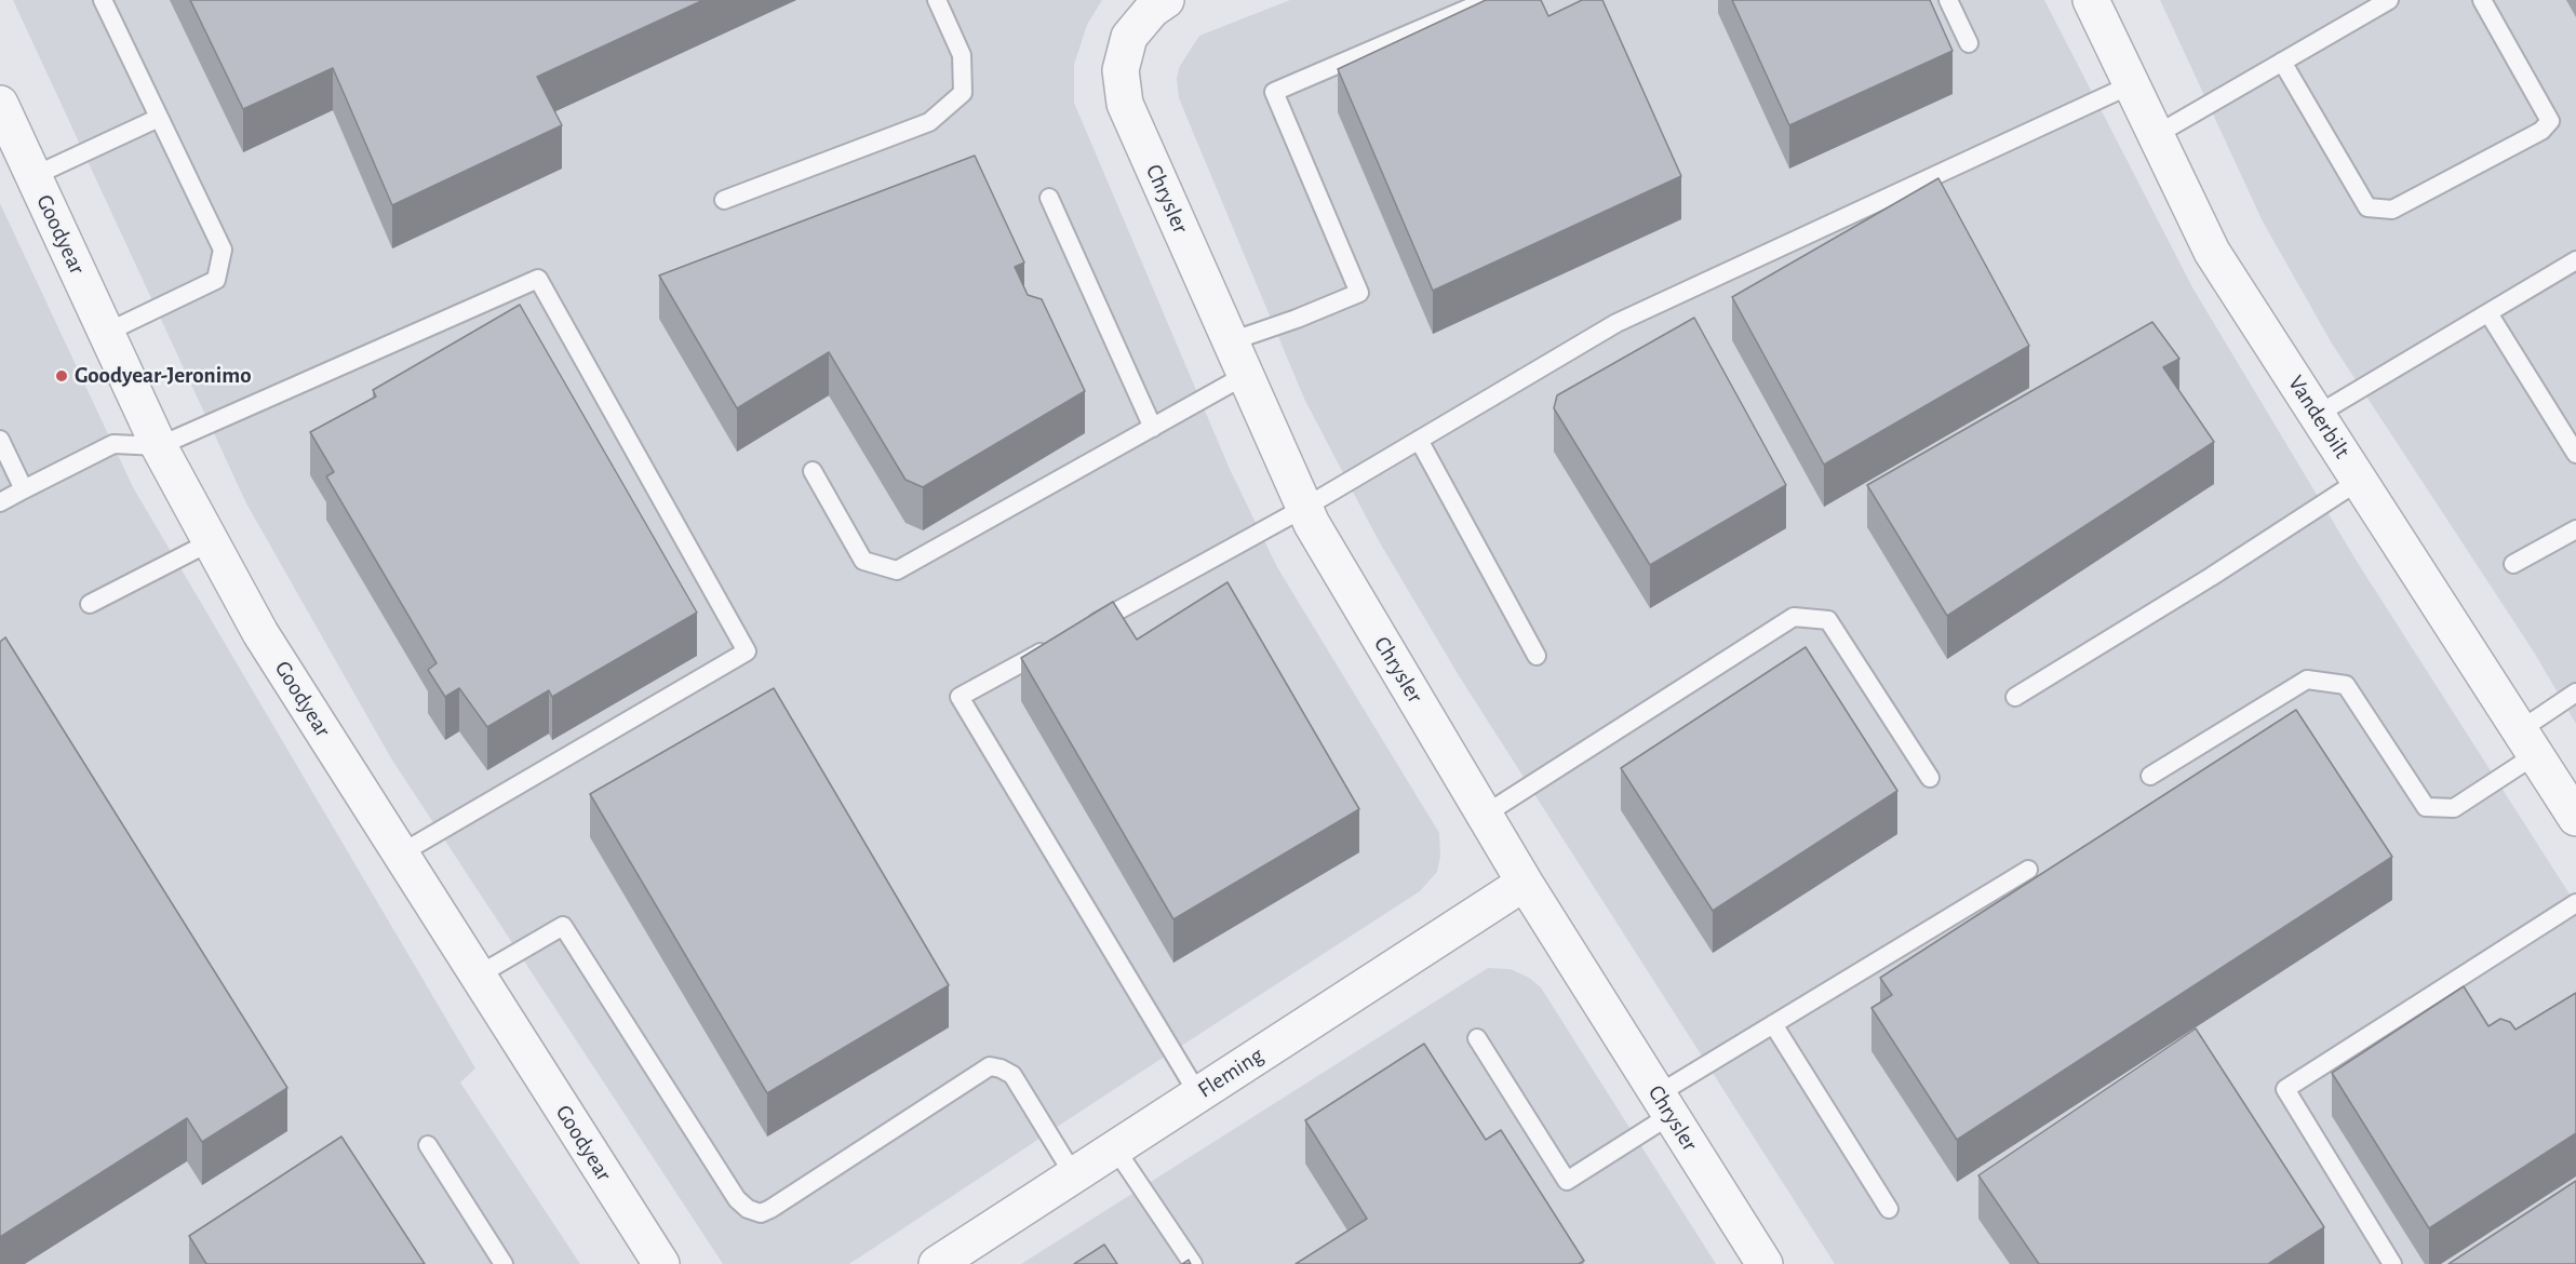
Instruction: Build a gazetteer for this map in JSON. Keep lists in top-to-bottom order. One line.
{"streets":{"street":["Chrysler","Goodyear","Vanderbilt","Fleming"]},"crossings":[["Chrysler","Fleming"]],"places":["Goodyear-Jeronimo"]}
